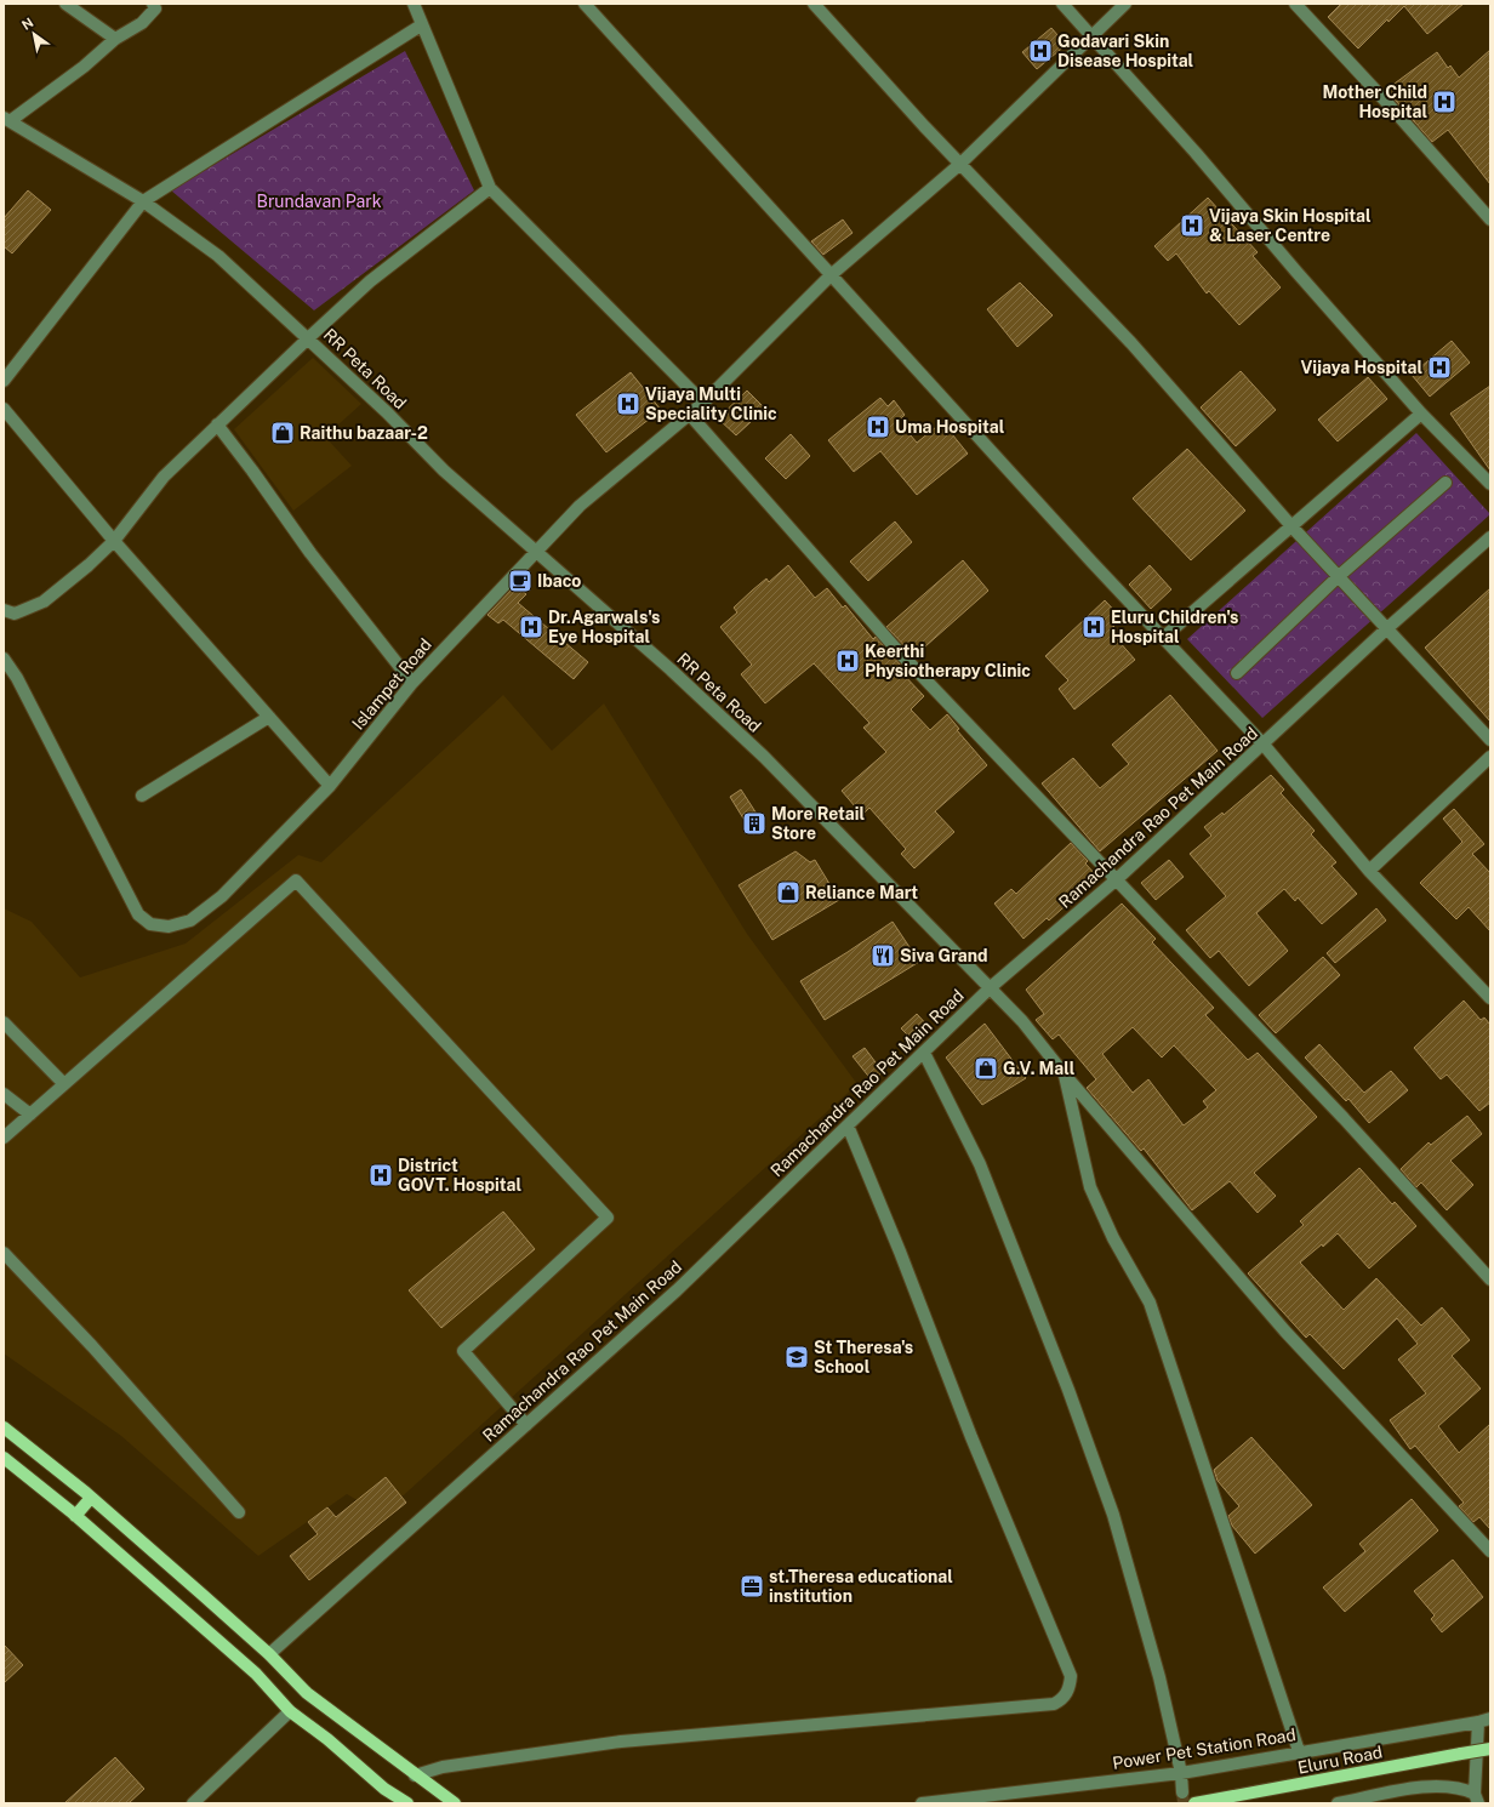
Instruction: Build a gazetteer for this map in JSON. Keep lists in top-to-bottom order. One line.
{"streets":{"main road":["Eluru Road"],"street":["RR Peta Road","Islampet Road","Ramachandra Rao Pet Main Road","Power Pet Station Road"]},"crossings":[["RR Peta Road","Islampet Road"],["RR Peta Road","Ramachandra Rao Pet Main Road"]],"parks":["Brundavan Park"],"places":{"hospital":["Godavari Skin Disease Hospital","Mother Child Hospital","Vijaya Skin Hospital & Laser Centre","Vijaya Hospital","Vijaya Multi Speciality Clinic","Uma Hospital","Dr.Agarwals's Eye Hospital","Eluru Children's Hospital","Keerthi Physiotherapy Clinic","District GOVT. Hospital"],"shop":["Raithu bazaar-2","Reliance Mart","G.V. Mall"],"cafe":["Ibaco"],"building":["More Retail Store"],"restaurant":["Siva Grand"],"school or university":["St Theresa's School"],"office":["st.Theresa educational institution"]},"north":"top left"}
